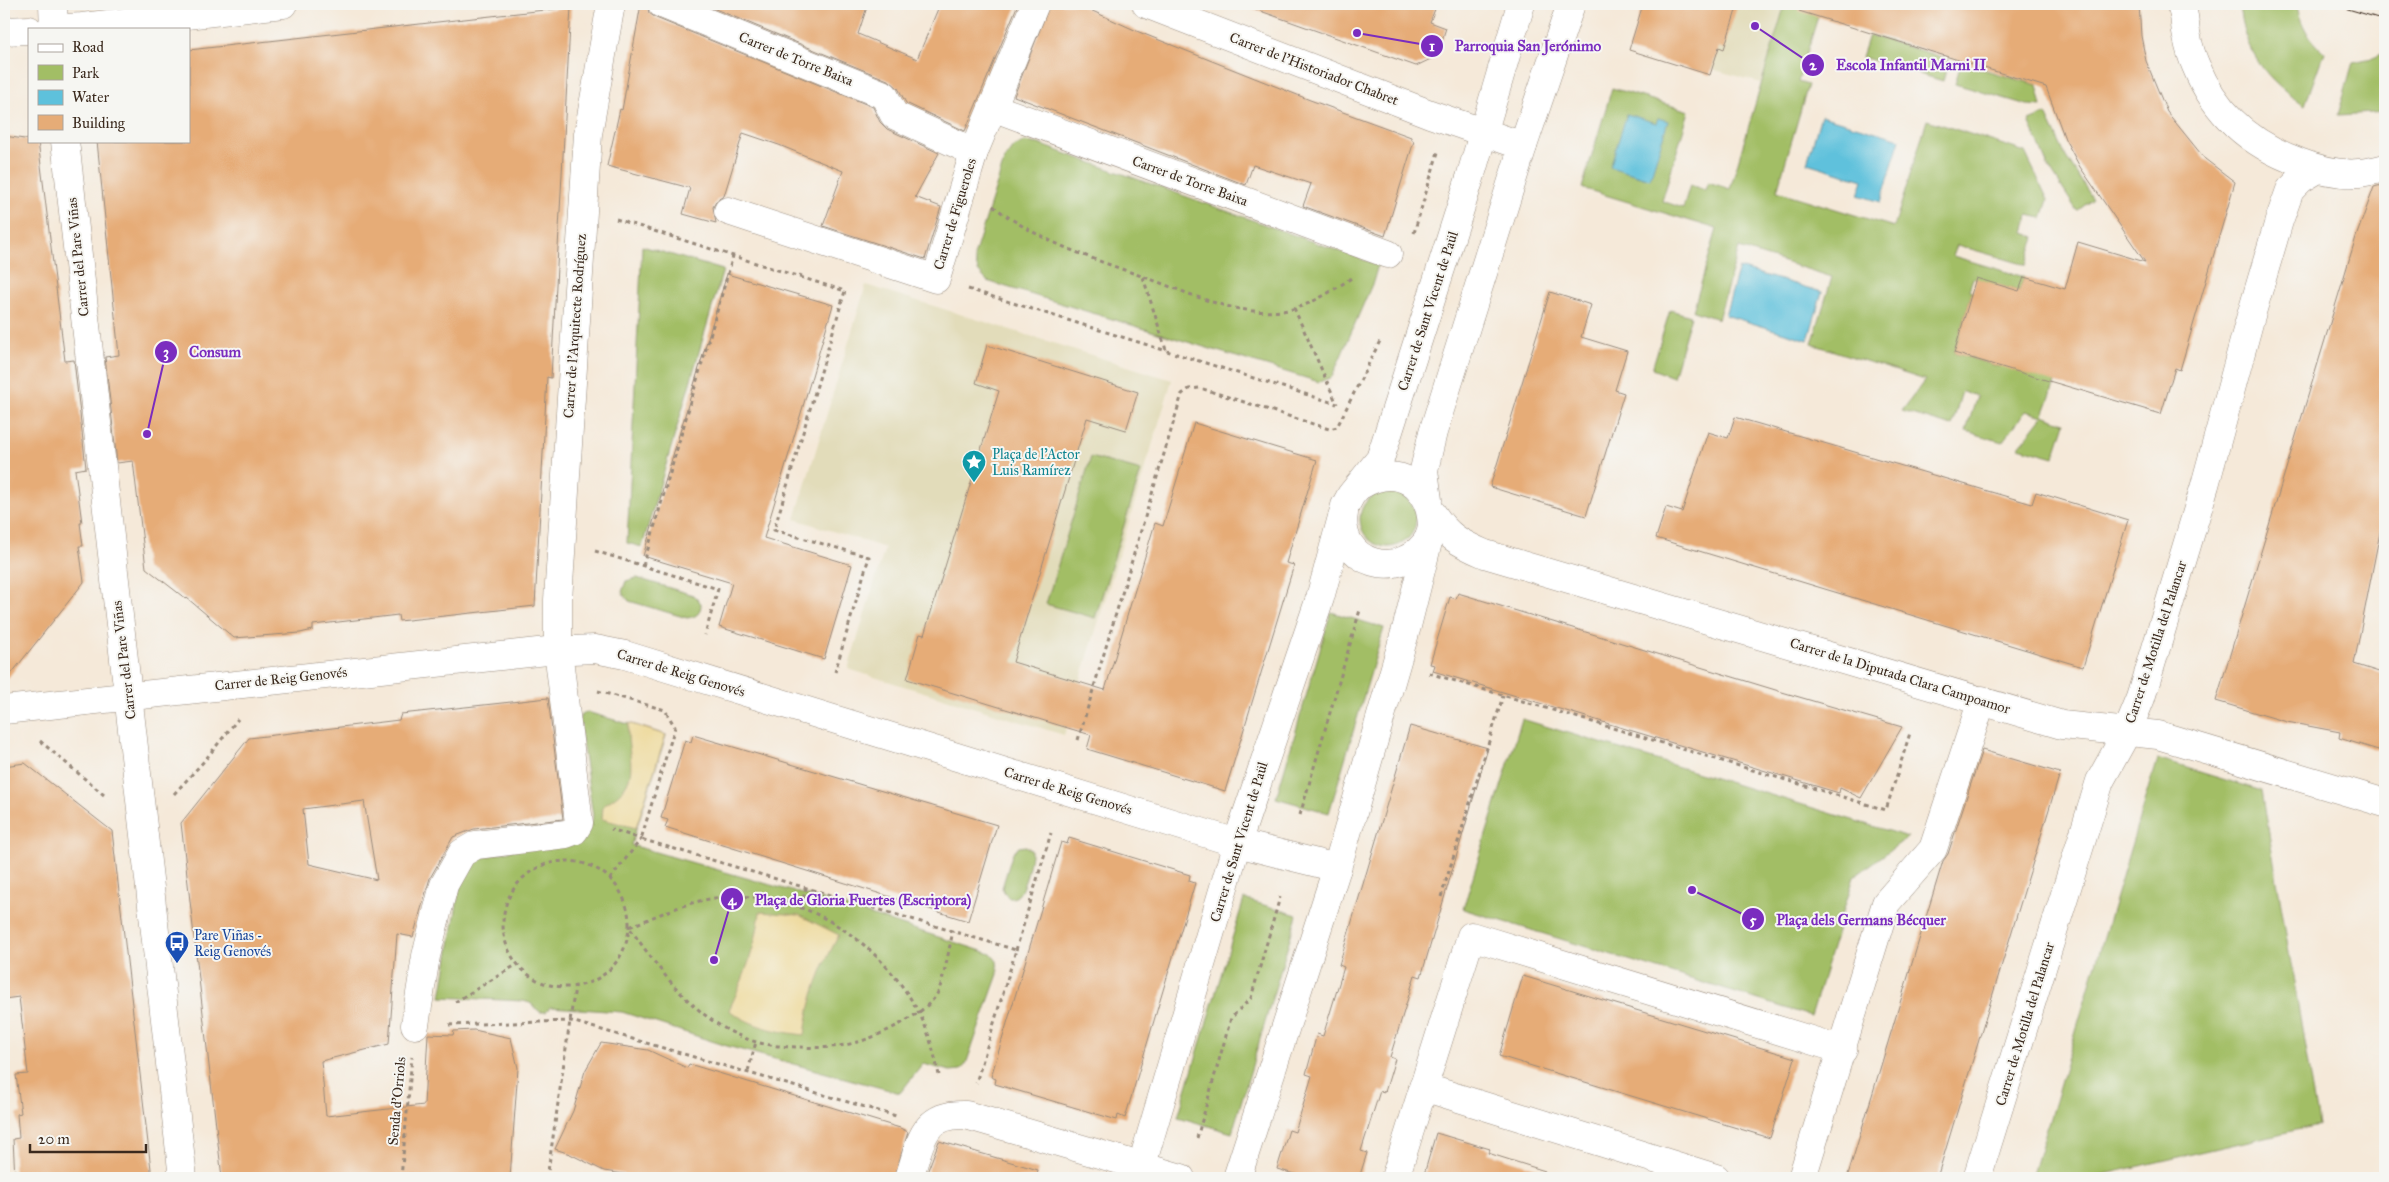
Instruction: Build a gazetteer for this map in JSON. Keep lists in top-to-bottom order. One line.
{"streets":{"street":["Carrer de Torre Baixa","Carrer de l'Historiador Chabret","Carrer de Figueroles","Carrer del Pare Viñas","Carrer de Sant Vicent de Paül","Carrer de l'Arquitecte Rodríguez","Carrer de Motilla del Palancar","Carrer de Reig Genovés","Carrer de la Diputada Clara Campoamor"],"path":["Senda d'Orriols"]},"crossings":[["Carrer de Torre Baixa","Carrer de Figueroles"],["Carrer de l'Historiador Chabret","Carrer de Sant Vicent de Paül"],["Carrer del Pare Viñas","Carrer de Reig Genovés"],["Carrer de Sant Vicent de Paül","Carrer de Reig Genovés"],["Carrer de l'Arquitecte Rodríguez","Carrer de Reig Genovés"],["Carrer de l'Arquitecte Rodríguez","Senda d'Orriols"],["Carrer de Motilla del Palancar","Carrer de la Diputada Clara Campoamor"]],"places":{"other":["Escola Infantil Marni II","Parroquia San Jerónimo","Consum","Plaça dels Germans Bécquer","Plaça de Gloria Fuertes (Escriptora)"],"place":["Plaça de l'Actor Luis Ramírez"],"bus stop":["Pare Viñas - Reig Genovés"]},"legend":["Road","Park","Water","Building"],"scale_bar":"20 m"}
